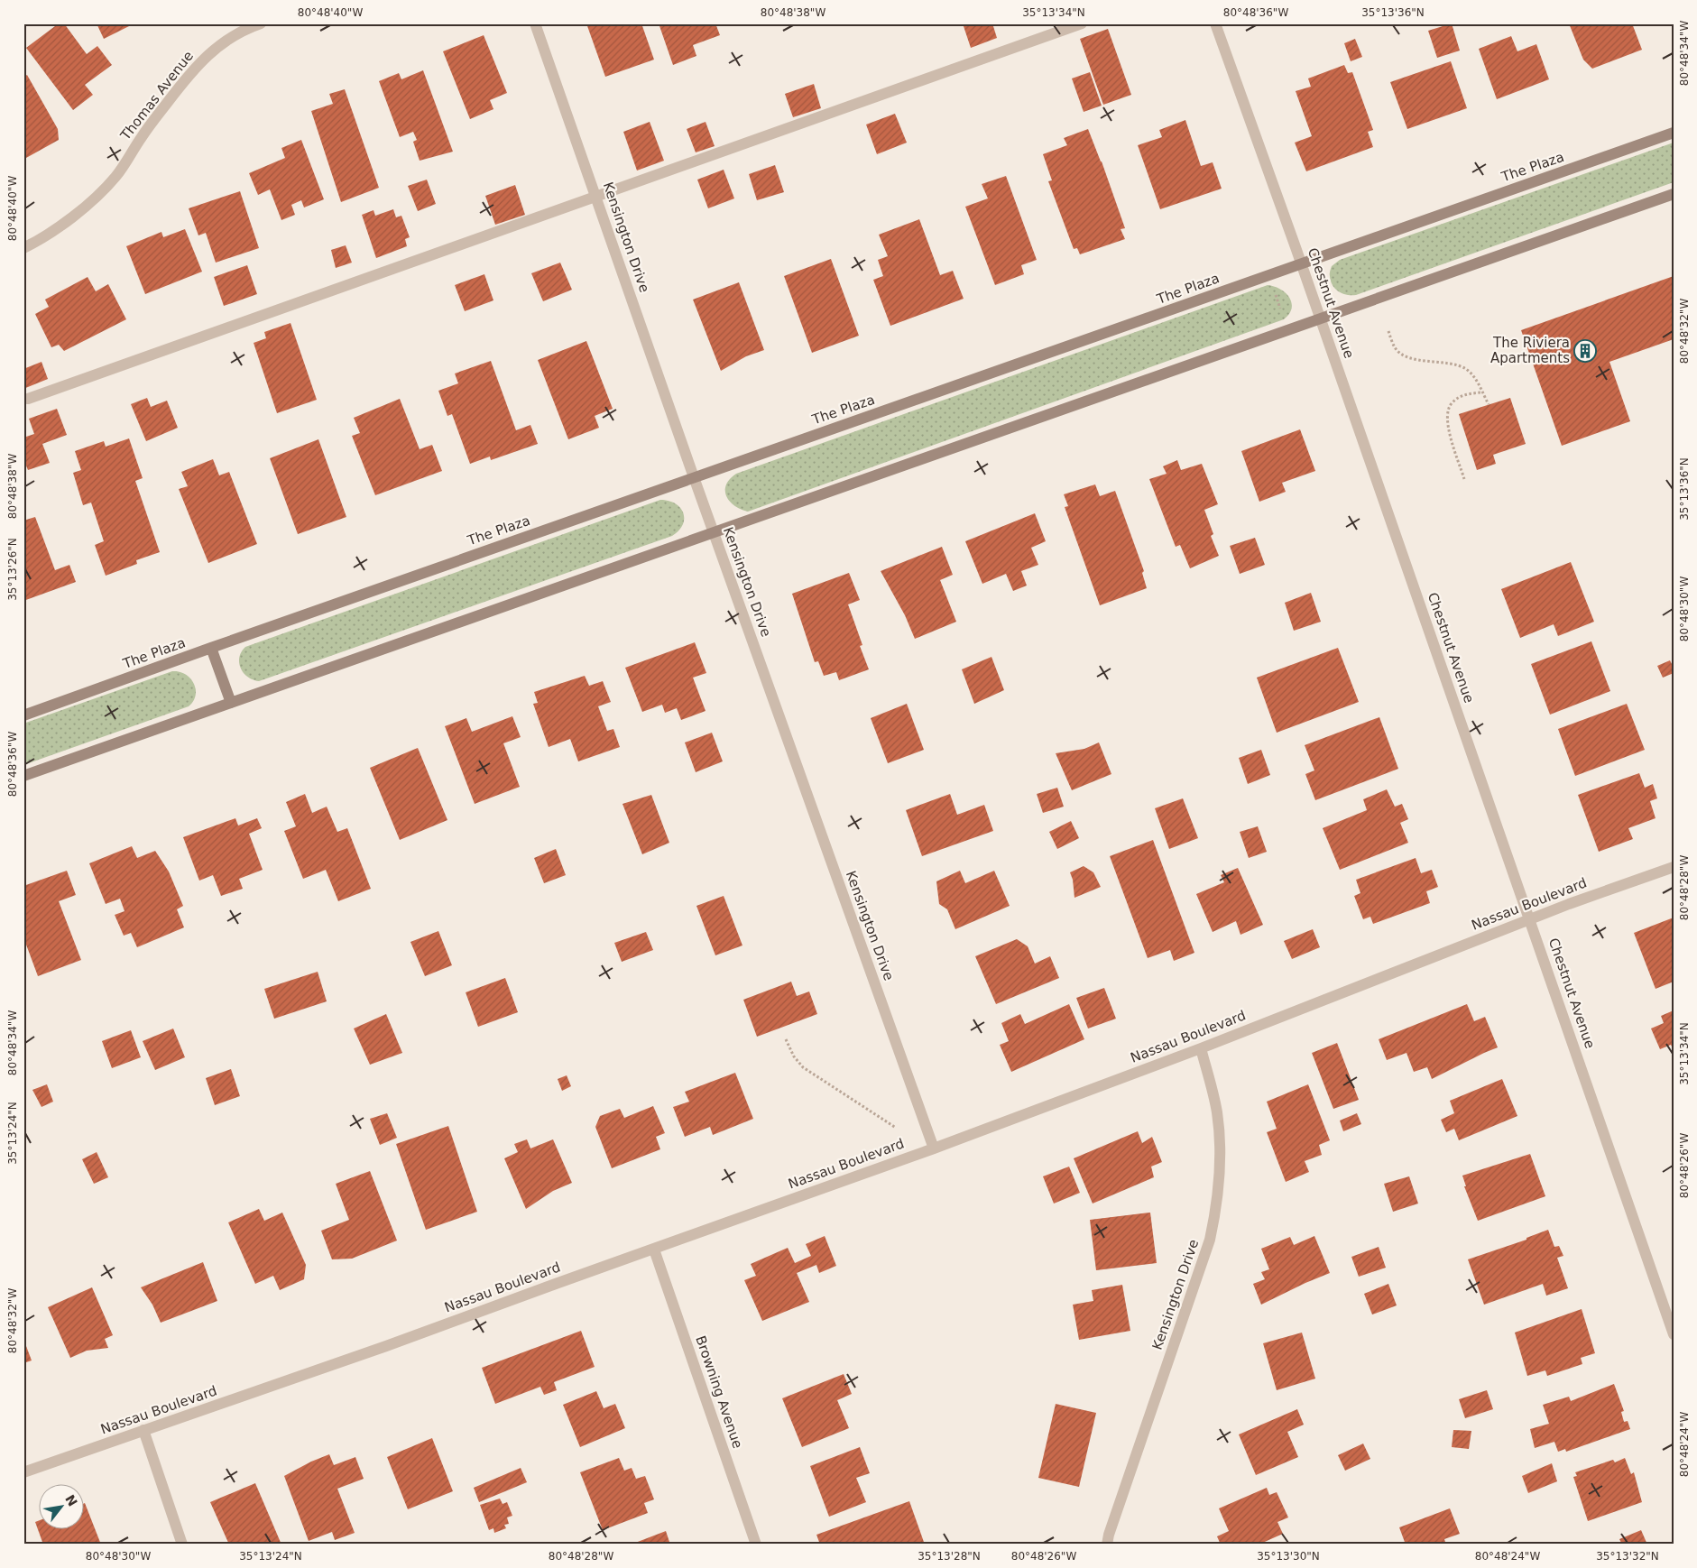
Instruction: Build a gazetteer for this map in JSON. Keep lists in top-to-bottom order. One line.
{"streets":{"main road":["The Plaza"],"street":["Thomas Avenue","Kensington Drive","Chestnut Avenue","Nassau Boulevard","Browning Avenue"]},"crossings":[["The Plaza","Kensington Drive"],["The Plaza","Chestnut Avenue"],["Kensington Drive","Nassau Boulevard"],["Chestnut Avenue","Nassau Boulevard"],["Nassau Boulevard","Browning Avenue"]],"places":{"building":["The Riviera Apartments"]},"north":"top right","coordinates":["80°48'40\"W","80°48'38\"W","35°13'34\"N","80°48'36\"W","35°13'36\"N","80°48'34\"W","80°48'32\"W","35°13'26\"N","80°48'30\"W","80°48'28\"W","35°13'24\"N","80°48'26\"W","80°48'24\"W","35°13'28\"N","35°13'30\"N","35°13'32\"N"]}
